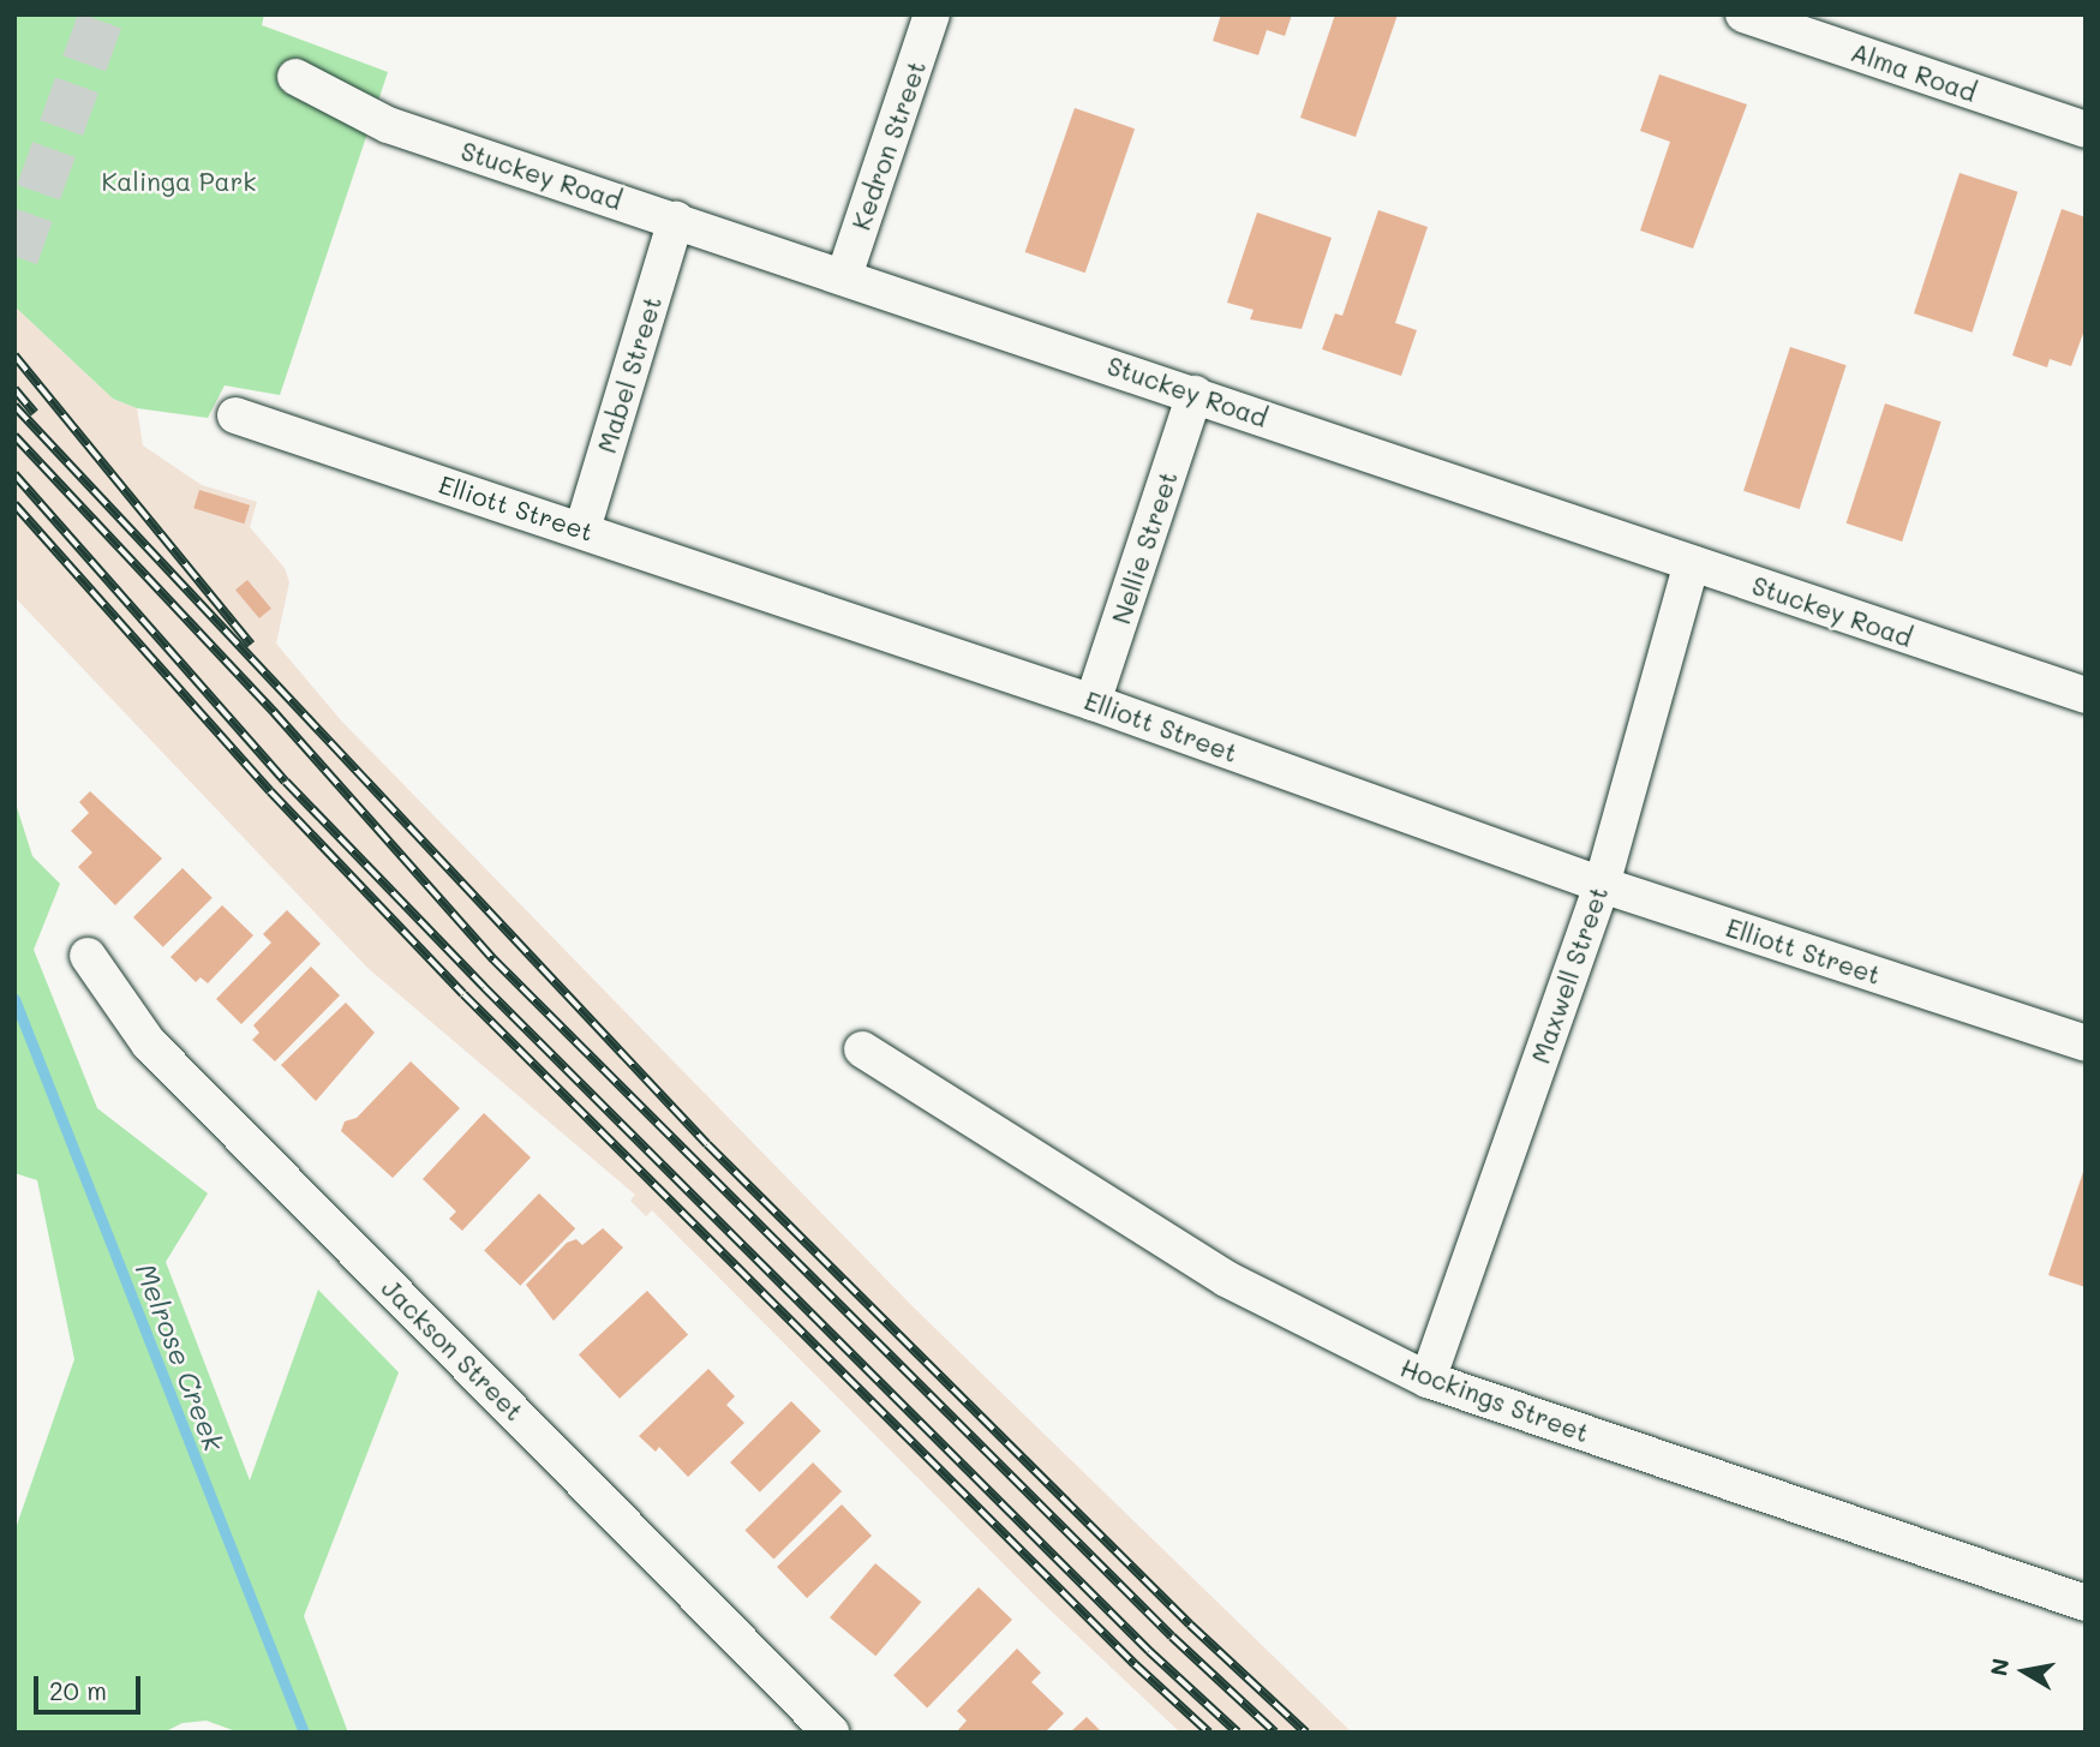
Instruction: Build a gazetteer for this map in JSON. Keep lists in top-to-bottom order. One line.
{"streets":{"street":["Alma Road","Kedron Street","Stuckey Road","Mabel Street","Elliott Street","Nellie Street","Maxwell Street","Jackson Street","Hockings Street"]},"crossings":[["Kedron Street","Stuckey Road"],["Stuckey Road","Mabel Street"],["Stuckey Road","Nellie Street"],["Stuckey Road","Maxwell Street"],["Mabel Street","Elliott Street"],["Elliott Street","Nellie Street"],["Elliott Street","Maxwell Street"],["Maxwell Street","Hockings Street"]],"water":["Melrose Creek"],"parks":["Kalinga Park"],"scale_bar":"20 m","north":"left"}
